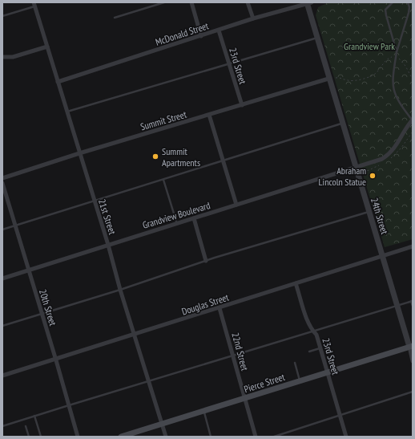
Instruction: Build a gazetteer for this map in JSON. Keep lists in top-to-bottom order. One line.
{"streets":{"main road":["Pierce Street"],"street":["McDonald Street","23rd Street","Summit Street","Grandview Boulevard","24th Street","21st Street","Douglas Street","20th Street","22nd Street"]},"crossings":[["McDonald Street","23rd Street"],["McDonald Street","24th Street"],["McDonald Street","21st Street"],["23rd Street","Summit Street"],["23rd Street","Douglas Street"],["23rd Street","Pierce Street"],["Summit Street","24th Street"],["Summit Street","21st Street"],["Grandview Boulevard","24th Street"],["Grandview Boulevard","21st Street"],["Grandview Boulevard","20th Street"],["24th Street","Douglas Street"],["24th Street","Pierce Street"],["21st Street","Douglas Street"],["21st Street","Pierce Street"],["Douglas Street","20th Street"],["Douglas Street","22nd Street"],["22nd Street","Pierce Street"]],"parks":["Grandview Park"],"places":["Summit Apartments","Abraham Lincoln Statue"]}
